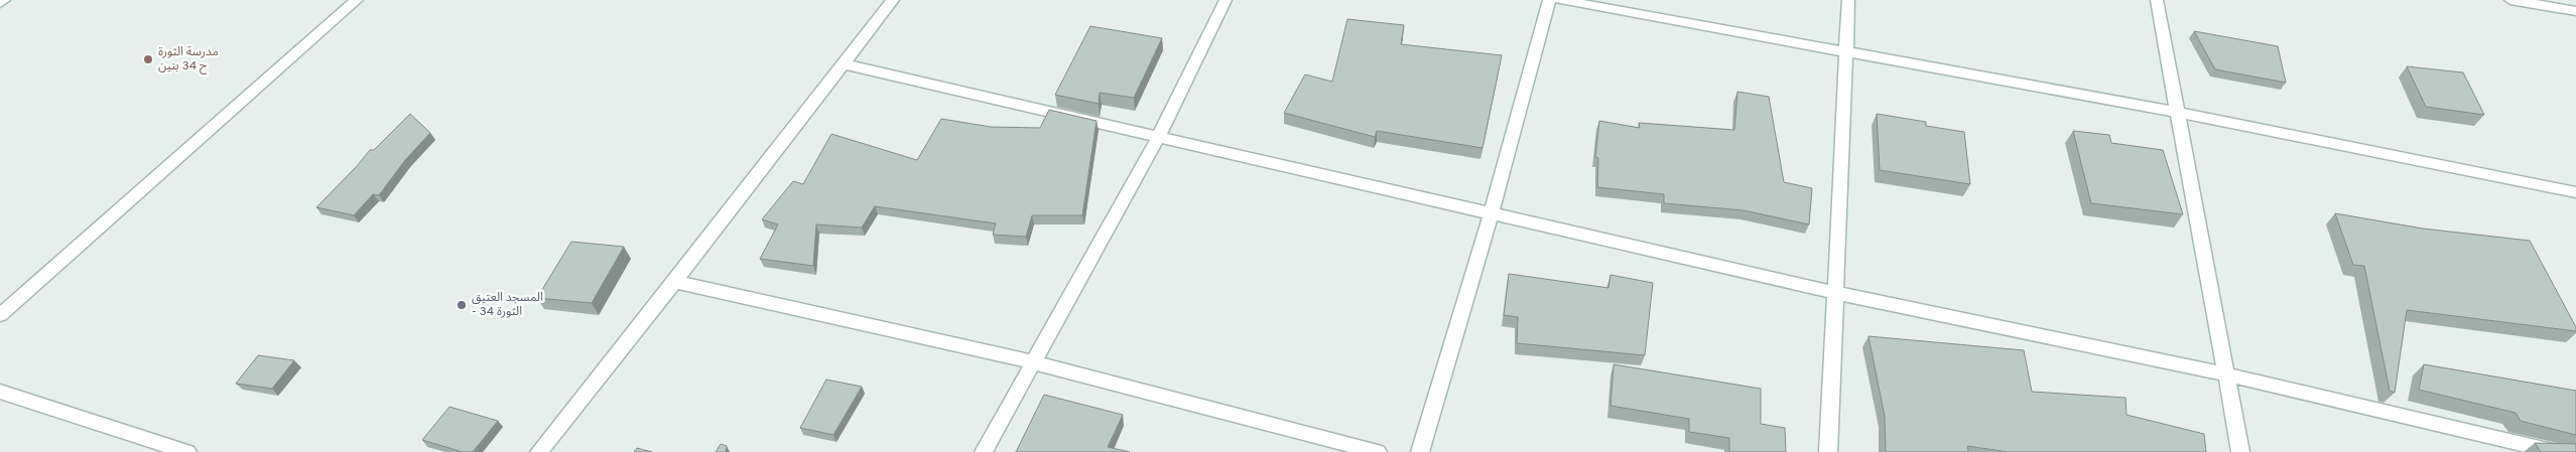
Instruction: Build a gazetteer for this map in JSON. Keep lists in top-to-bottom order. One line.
{"places":["مدرسة الثورة ح 34 بنين","المسجد العتيق - الثورة 34"]}
